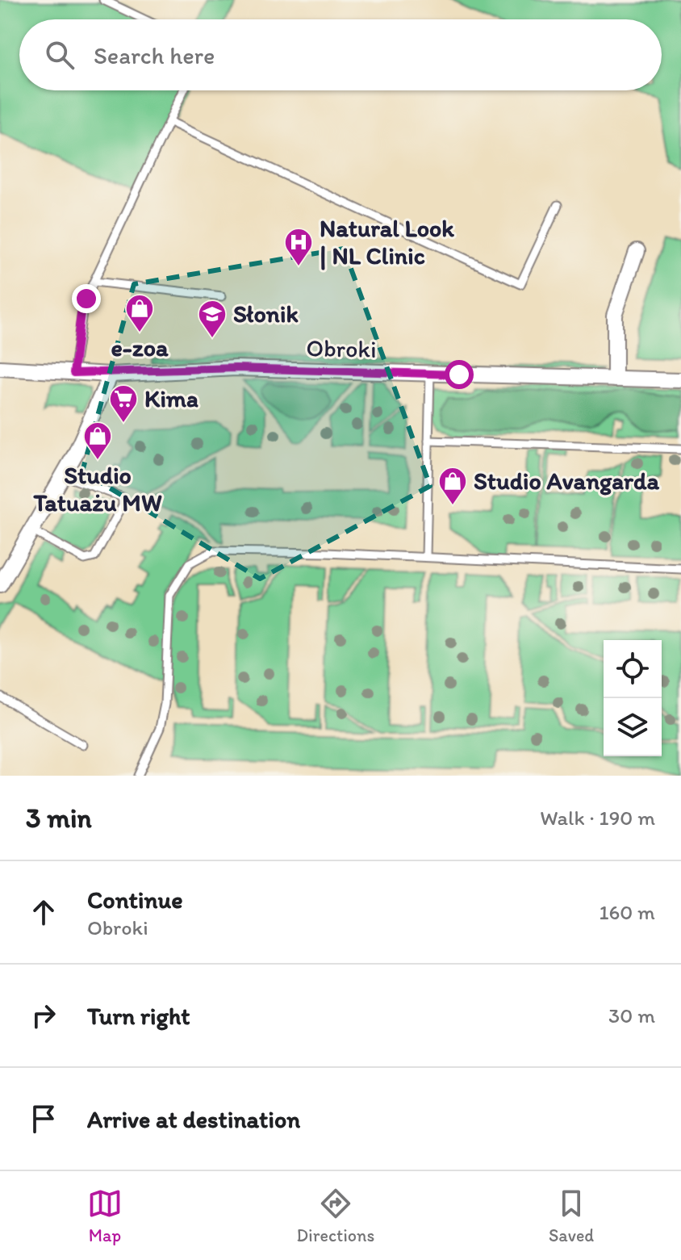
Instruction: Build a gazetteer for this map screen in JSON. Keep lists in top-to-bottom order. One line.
{"streets":{"street":["Obroki"]},"places":{"hospital":["Natural Look | NL Clinic"],"shop":["e-zoa","Studio Tatuażu MW","Studio Avangarda"],"school or university":["Słonik"],"supermarket":["Kima"]},"page":{"search":"Search here","heading":["3 min","Walk · 190 m"],"list":[["Continue","Obroki","160 m"],["Turn right","30 m"],"Arrive at destination"],"nav":["Map","Directions","Saved"]}}
